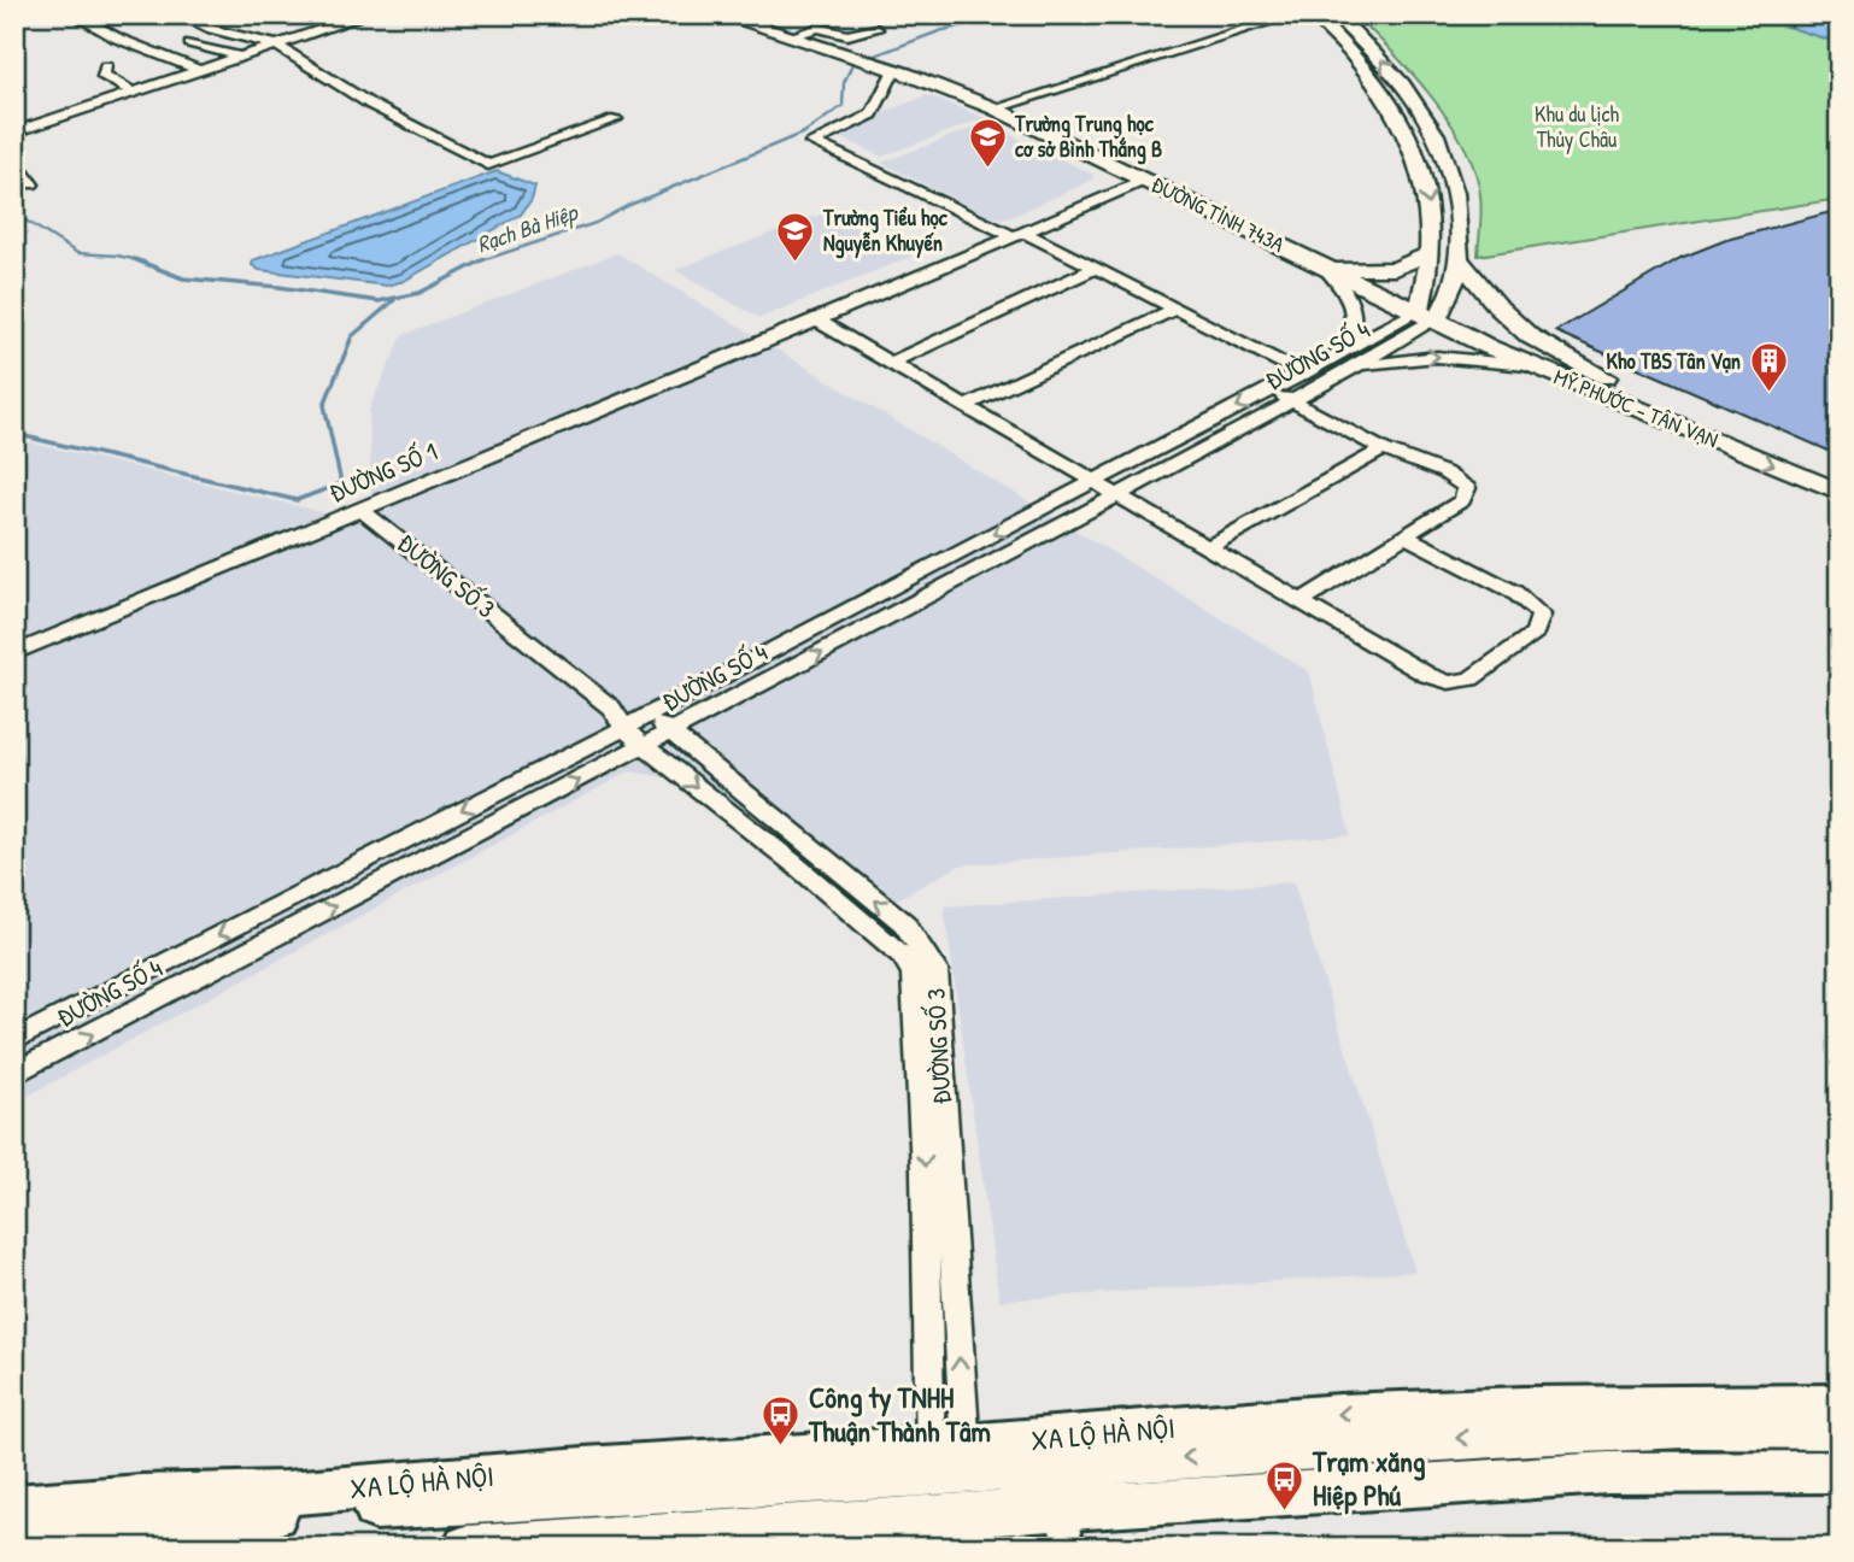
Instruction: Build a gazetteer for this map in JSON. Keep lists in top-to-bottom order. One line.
{"streets":{"highway":["XA LỘ HÀ NỘI"],"main road":["ĐƯỜNG TỈNH 743A","MỸ PHƯỚC - TÂN VẠN"],"street":["ĐƯỜNG SỐ 4","ĐƯỜNG SỐ 1","ĐƯỜNG SỐ 3"]},"crossings":[["ĐƯỜNG TỈNH 743A","ĐƯỜNG SỐ 4"],["ĐƯỜNG TỈNH 743A","MỸ PHƯỚC - TÂN VẠN"],["ĐƯỜNG TỈNH 743A","ĐƯỜNG SỐ 1"],["ĐƯỜNG SỐ 4","MỸ PHƯỚC - TÂN VẠN"],["ĐƯỜNG SỐ 4","ĐƯỜNG SỐ 3"],["ĐƯỜNG SỐ 1","ĐƯỜNG SỐ 3"],["ĐƯỜNG SỐ 3","XA LỘ HÀ NỘI"]],"water":["Rạch Bà Hiệp"],"parks":["Khu du lịch Thủy Châu"],"places":{"school or university":["Trường Trung học cơ sở Bình Thắng B","Trường Tiểu học Nguyễn Khuyến"],"building":["Kho TBS Tân Vạn"],"bus stop":["Công ty TNHH Thuận Thành Tâm","Trạm xăng Hiệp Phú"]}}
